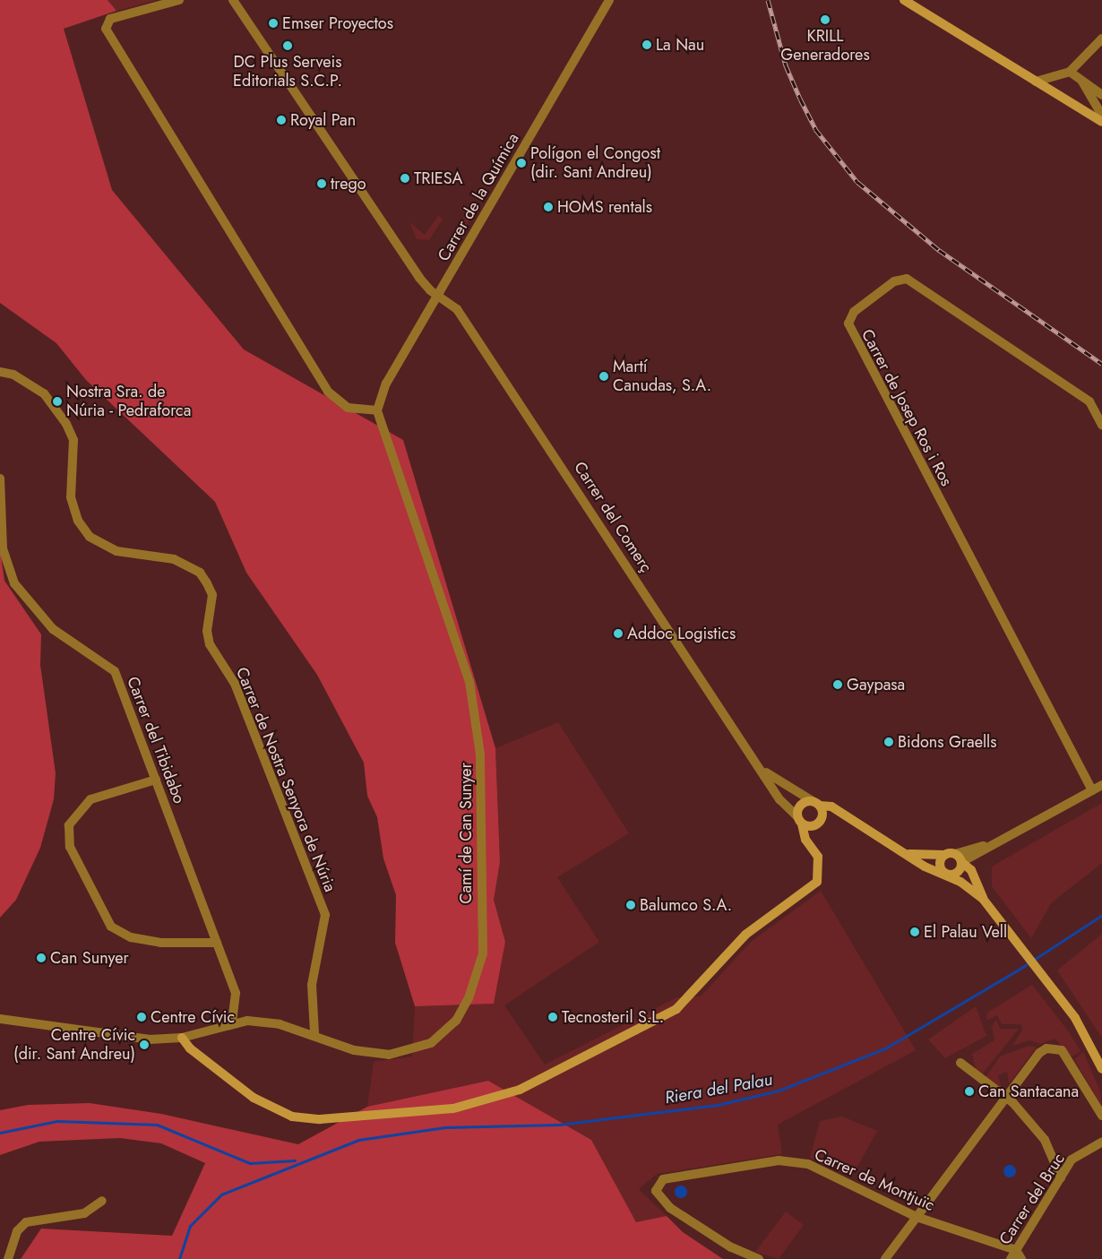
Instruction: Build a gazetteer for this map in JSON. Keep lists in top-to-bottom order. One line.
{"streets":{"street":["Carrer de la Química","Carrer de Josep Ros i Ros","Carrer del Comerç","Carrer del Tibidabo","Carrer de Nostra Senyora de Núria","Camí de Can Sunyer","Carrer de Montjuïc","Carrer del Bruc"]},"crossings":[["Carrer de la Química","Carrer del Comerç"],["Carrer de la Química","Camí de Can Sunyer"],["Carrer del Tibidabo","Camí de Can Sunyer"],["Carrer de Nostra Senyora de Núria","Camí de Can Sunyer"],["Carrer de Montjuïc","Carrer del Bruc"]],"water":["Riera del Palau"],"places":["KRILL Generadores","Emser Proyectos","La Nau","DC Plus Serveis Editorials S.C.P.","Royal Pan","Polígon el Congost (dir. Sant Andreu)","TRIESA","trego","HOMS rentals","Martí Canudas, S.A.","Nostra Sra. de Núria - Pedraforca","Addoc Logistics","Gaypasa","Bidons Graells","Balumco S.A.","El Palau Vell","Can Sunyer","Centre Cívic","Tecnosteril S.L.","Centre Cívic (dir. Sant Andreu)","Can Santacana"]}
